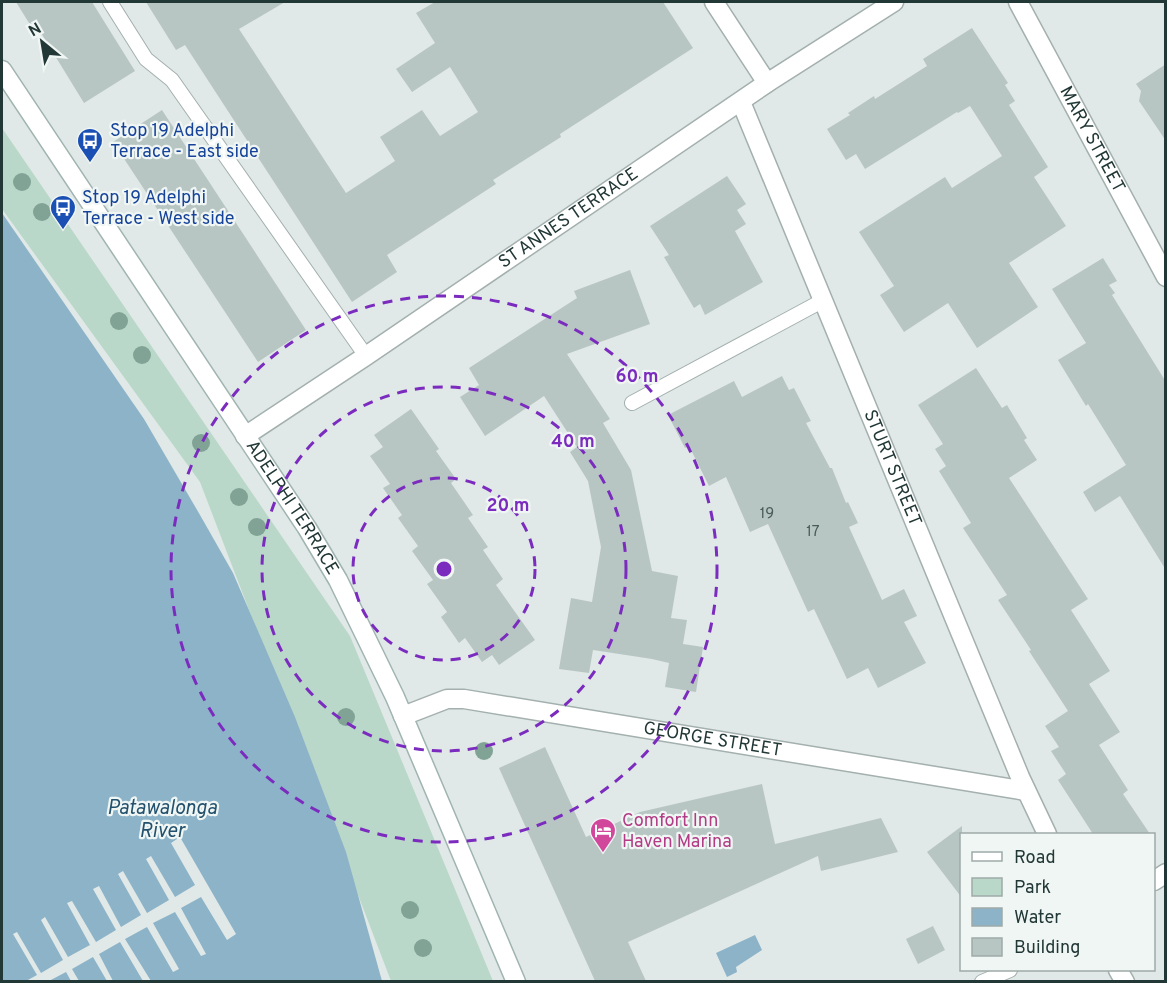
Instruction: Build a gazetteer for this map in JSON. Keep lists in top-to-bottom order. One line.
{"streets":{"street":["MARY STREET","ST ANNES TERRACE","STURT STREET","ADELPHI TERRACE","GEORGE STREET"]},"crossings":[["ST ANNES TERRACE","STURT STREET"],["ST ANNES TERRACE","ADELPHI TERRACE"],["STURT STREET","GEORGE STREET"],["ADELPHI TERRACE","GEORGE STREET"]],"water":["Patawalonga River"],"places":{"bus stop":["Stop 19 Adelphi Terrace - East side","Stop 19 Adelphi Terrace - West side"],"hotel":["Comfort Inn Haven Marina"]},"house_numbers":["19","17"],"legend":["Road","Park","Water","Building"],"north":"top left","rings":["60 m","40 m","20 m"]}
